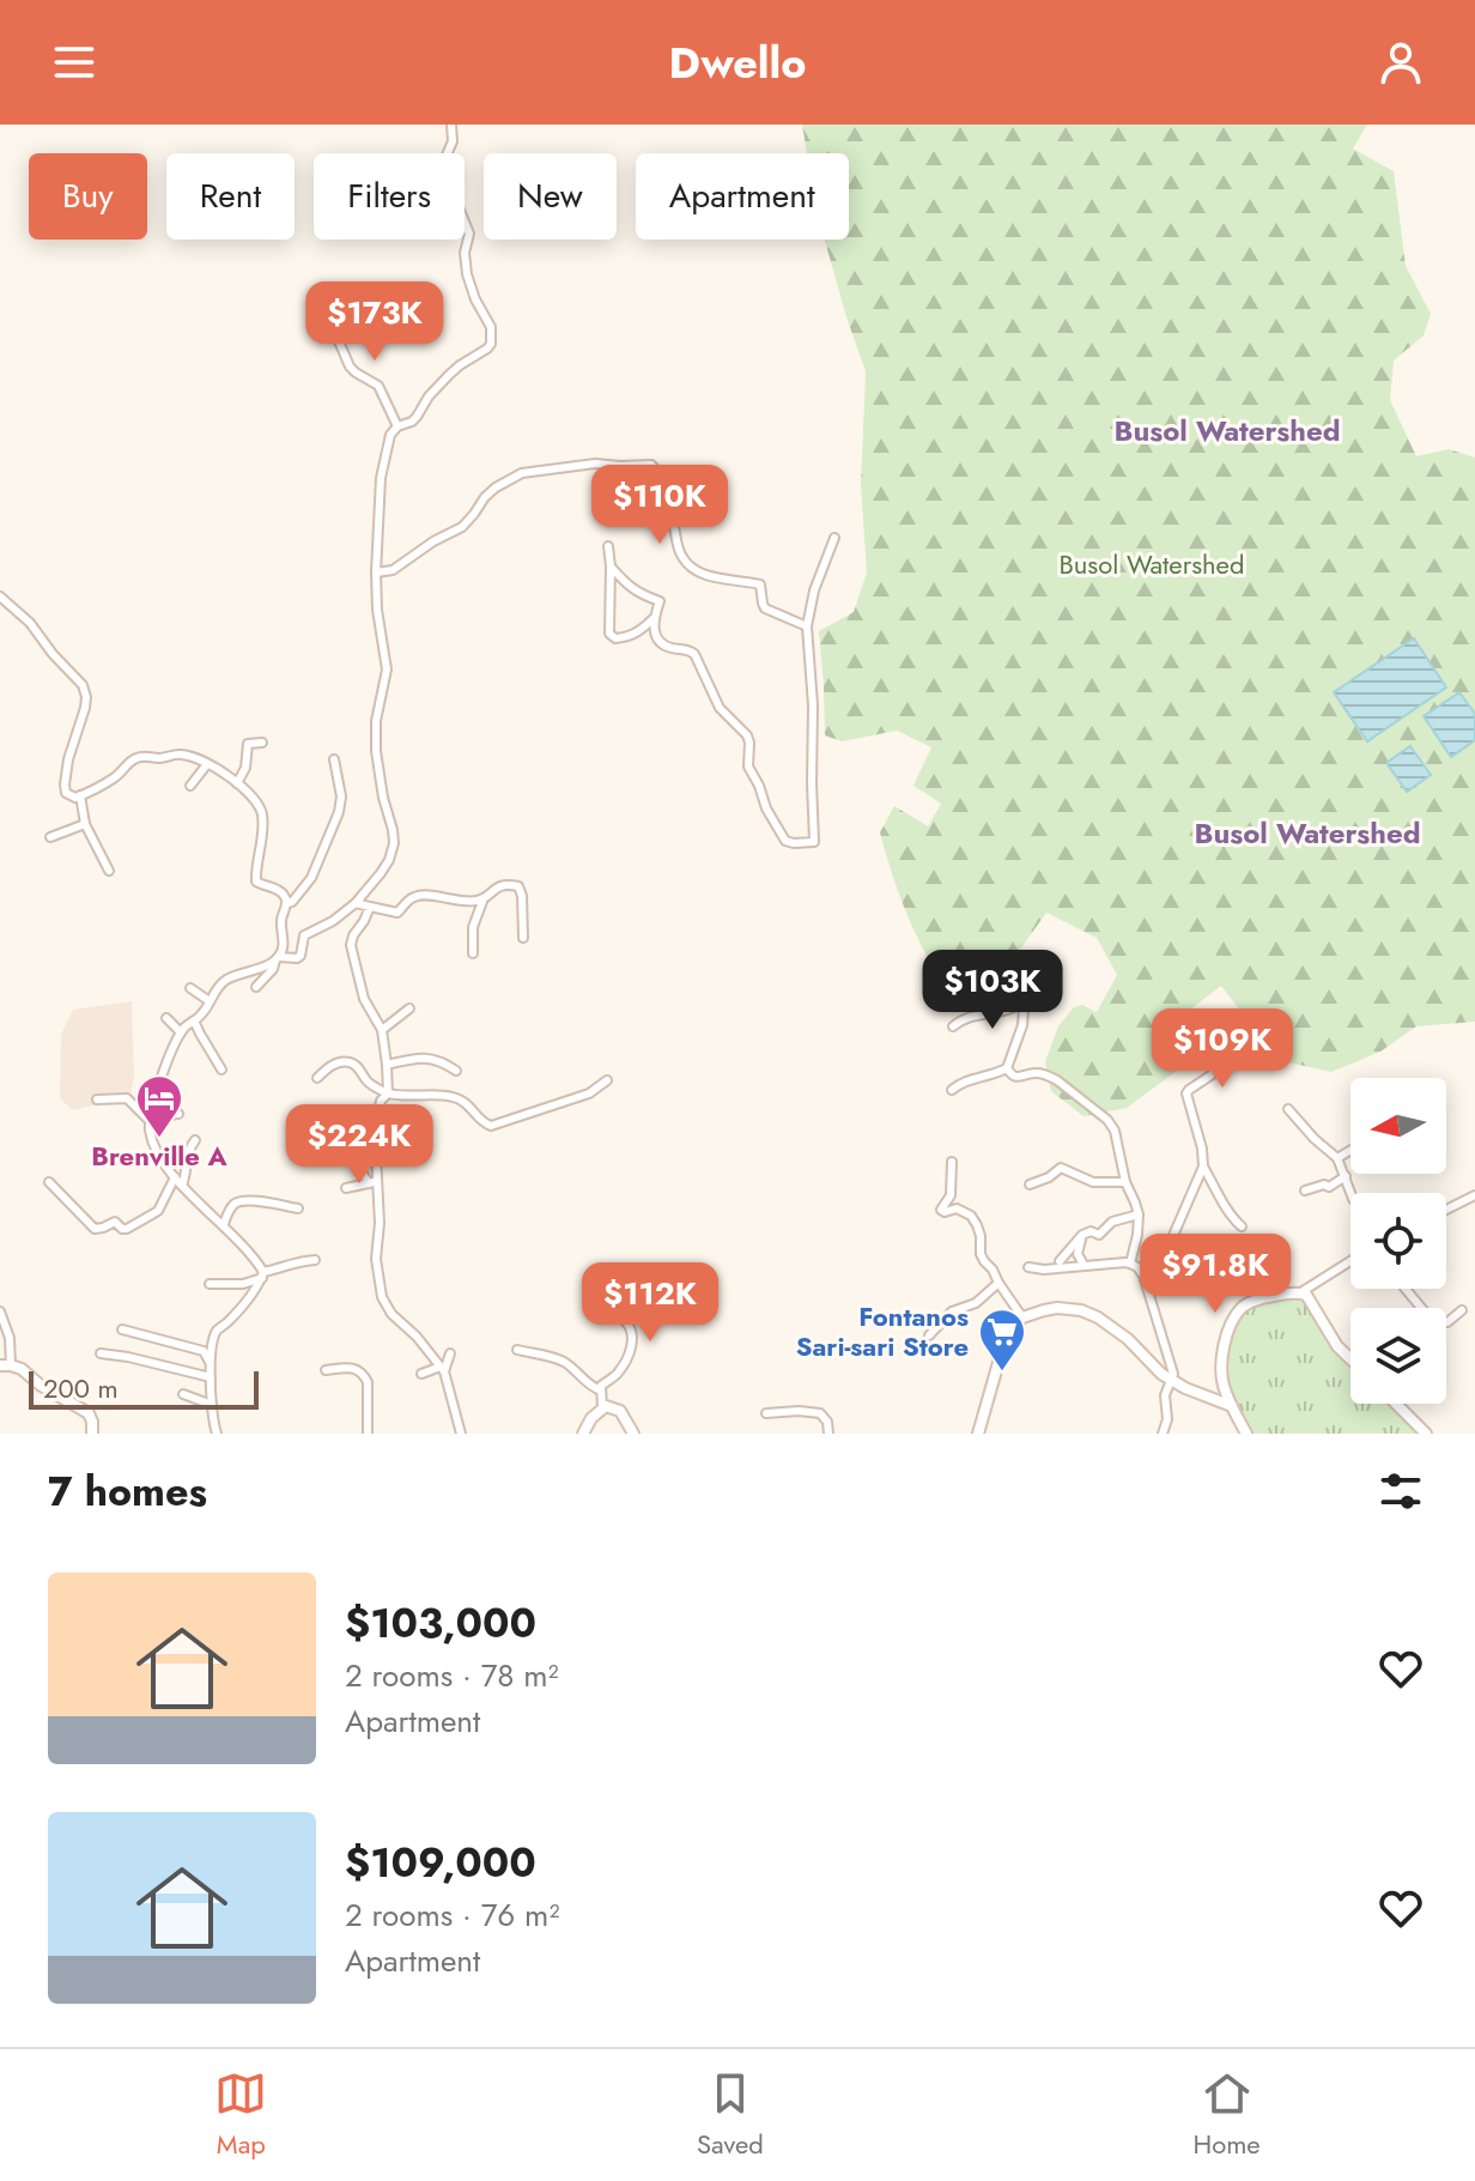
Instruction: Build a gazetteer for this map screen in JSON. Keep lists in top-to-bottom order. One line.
{"districts":["Busol Watershed","Busol Watershed"],"parks":["Busol Watershed"],"places":{"hotel":["Brenville A"],"supermarket":["Fontanos Sari-sari Store"]},"scale_bar":"200 m","north":"left","page":{"header":"Dwello","chip":["Buy","Rent","Filters","New","Apartment"],"price":["$173K","$110K","$103K","$109K","$224K","$91.8K","$112K"],"scale":"200 m","heading":"7 homes","list":[{"name":"$103,000","note":"2 rooms · 78 m² · Apartment"},{"name":"$109,000","note":"2 rooms · 76 m² · Apartment"}],"tabs":["Map","Saved","Home"]}}
